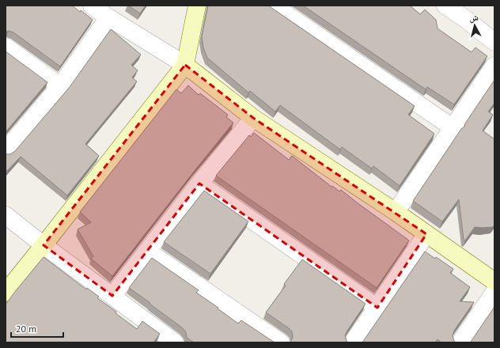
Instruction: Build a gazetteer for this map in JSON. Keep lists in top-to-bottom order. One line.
{"scale_bar":"20 m","north":"top"}
